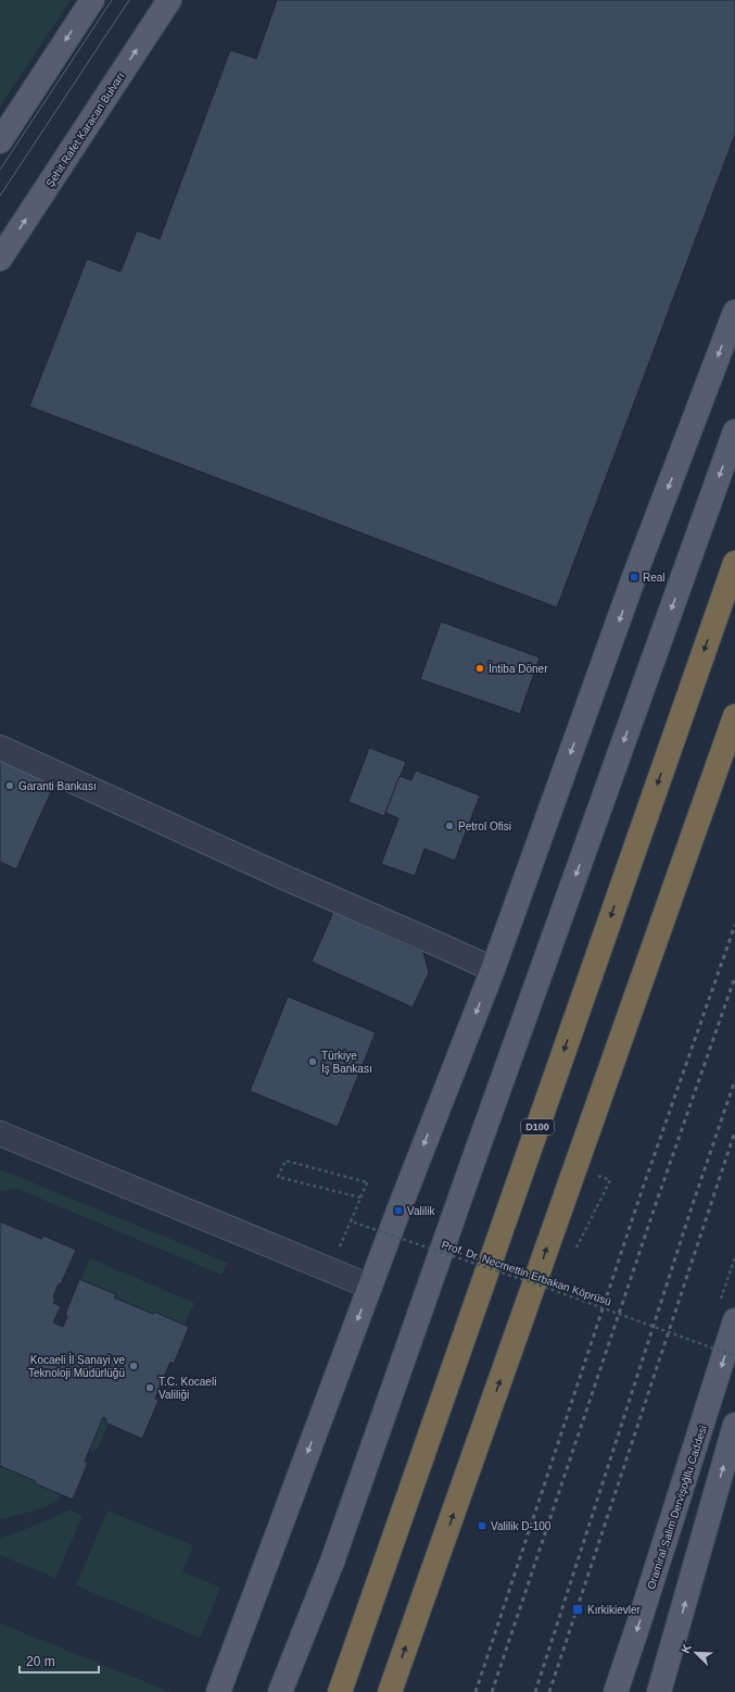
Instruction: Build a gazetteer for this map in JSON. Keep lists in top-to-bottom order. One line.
{"streets":{"highway":["D100"],"main road":["Şehit Rafet Karacan Bulvarı","Oramiral Salim Dervişoğllu Caddesi"],"path":["Prof. Dr. Necmettin Erbakan Köprüsü"]},"places":{"transit":["Real","Valilik","Valilik D-100","Kırkikievler"],"other":["İntiba Döner","Garanti Bankası","Petrol Ofisi","Türkiye İş Bankası","Kocaeli İl Sanayi ve Teknoloji Müdürlüğü","T.C. Kocaeli Valiliği"]},"scale_bar":"20 m","north":"top left"}
